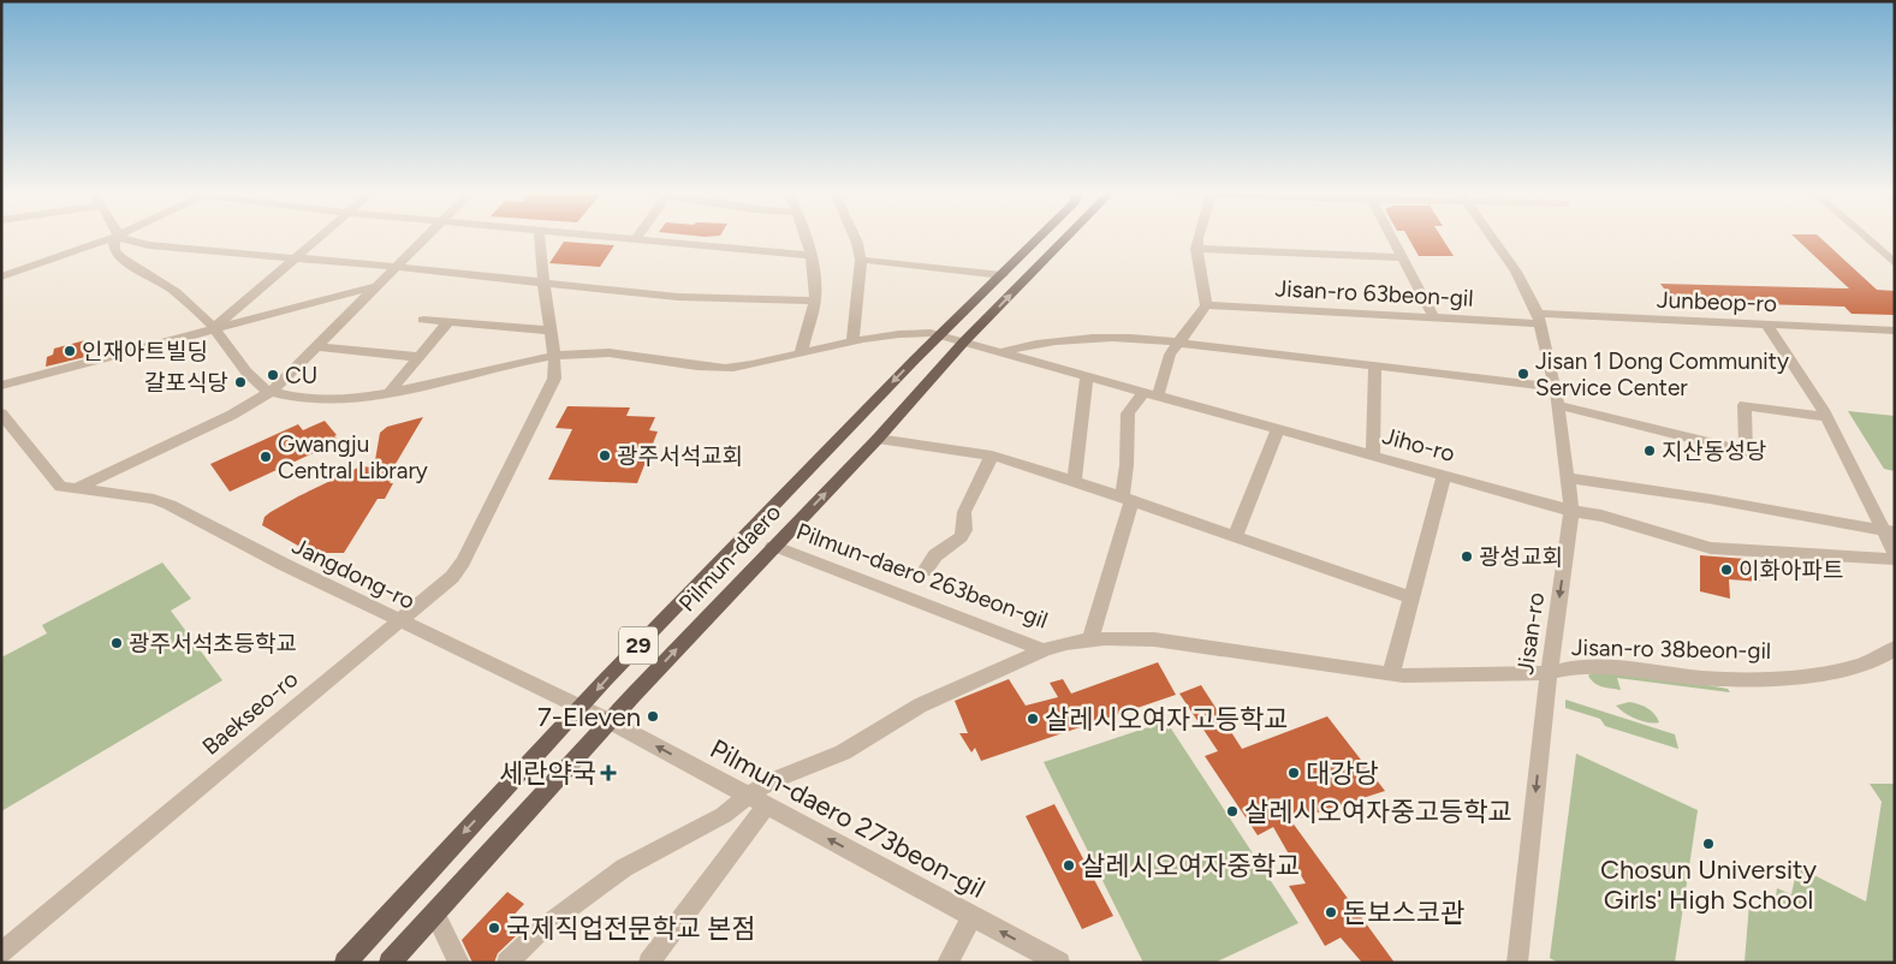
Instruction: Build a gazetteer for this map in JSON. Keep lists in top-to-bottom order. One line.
{"streets":{"main road":["Pilmun-daero","29"],"street":["Jisan-ro 63beon-gil","Junbeop-ro","Jiho-ro","Jangdong-ro","Pilmun-daero 263beon-gil","Jisan-ro","Jisan-ro 38beon-gil","Baekseo-ro","Pilmun-daero 273beon-gil"]},"crossings":[["Jisan-ro 63beon-gil","Junbeop-ro"],["Jisan-ro 63beon-gil","Jisan-ro"],["Junbeop-ro","Jisan-ro"],["Jiho-ro","Pilmun-daero"],["Jiho-ro","Jisan-ro"],["Jiho-ro","Baekseo-ro"],["Pilmun-daero","Jangdong-ro"],["Pilmun-daero","Pilmun-daero 263beon-gil"],["Pilmun-daero","Pilmun-daero 273beon-gil"],["Jangdong-ro","Baekseo-ro"],["Jangdong-ro","Pilmun-daero 273beon-gil"],["Pilmun-daero 263beon-gil","Jisan-ro"],["Pilmun-daero 263beon-gil","Jisan-ro 38beon-gil"],["Jisan-ro","Jisan-ro 38beon-gil"]],"one_way":["Jisan-ro","Pilmun-daero 273beon-gil"],"places":{"other":["인재아트빌딩","Jisan 1 Dong Community Service Center","CU","갈포식당","지산동성당","광주서석교회","Gwangju Central Library","광성교회","이화아파트","광주서석초등학교","7-Eleven","살레시오여자고등학교","대강당","살레시오여자중고등학교","Chosun University Girls' High School","살레시오여자중학교","돈보스코관","국제직업전문학교 본점"],"health":["세란약국"]}}
